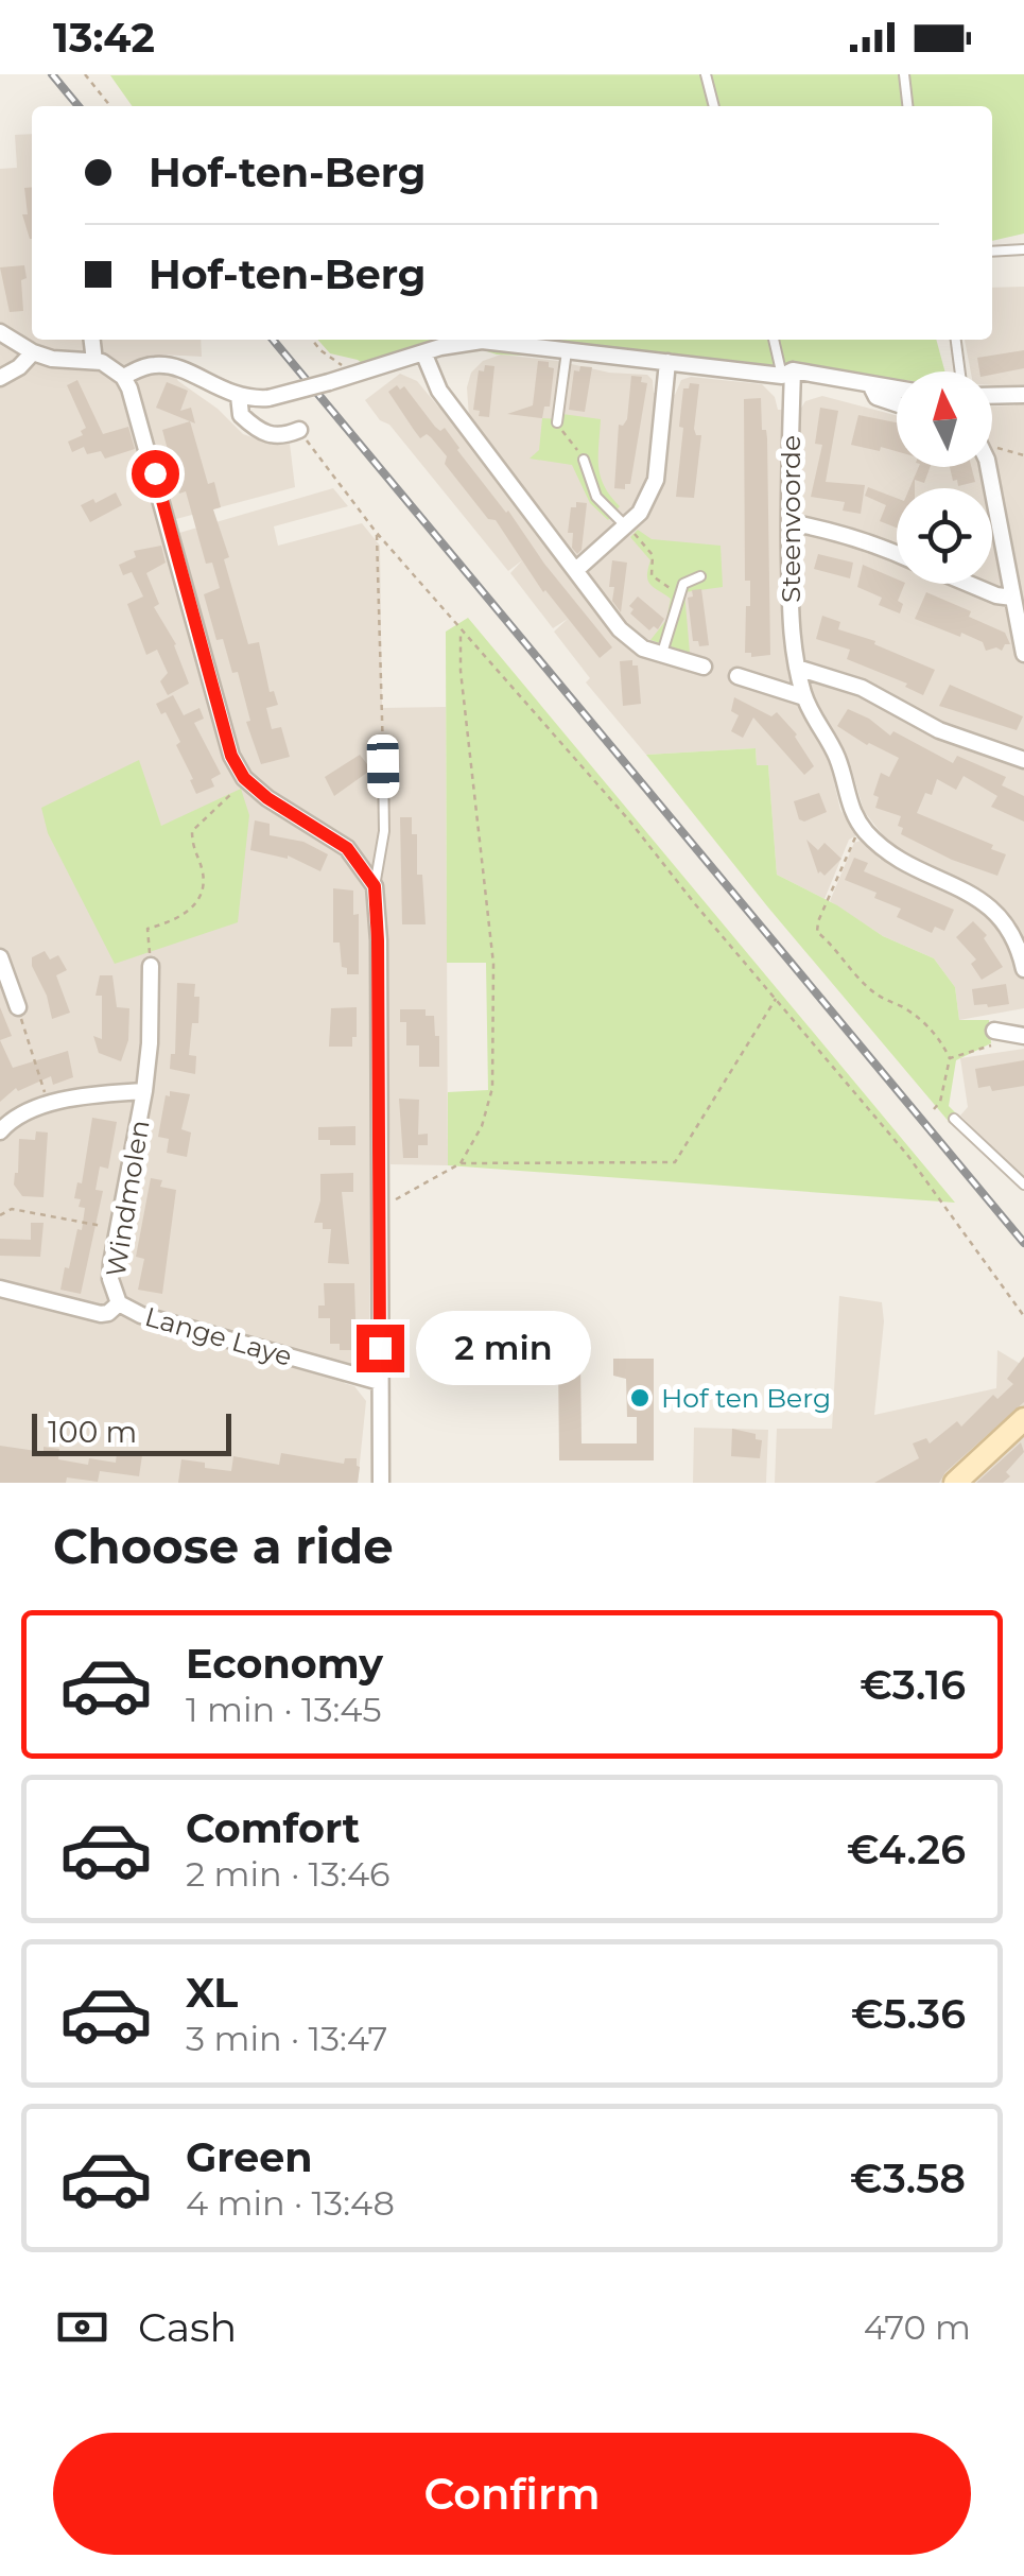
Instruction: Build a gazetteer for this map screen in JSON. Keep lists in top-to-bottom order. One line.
{"streets":{"street":["Steenvoorde","Windmolen","Lange Laye"]},"crossings":[["Windmolen","Lange Laye"]],"places":["Hof ten Berg"],"scale_bar":"100 m","north":"top","page":{"status":"13:42","banner":["Hof-ten-Berg","Hof-ten-Berg"],"bubble":"2 min","scale":"100 m","heading":"Choose a ride","list":[{"name":"Economy","note":"1 min · 13:45","value":"€3.16"},{"name":"Comfort","note":"2 min · 13:46","value":"€4.26"},{"name":"XL","note":"3 min · 13:47","value":"€5.36"},{"name":"Green","note":"4 min · 13:48","value":"€3.58"}],"pay":["Cash","470 m"],"buttons":"Confirm"}}
